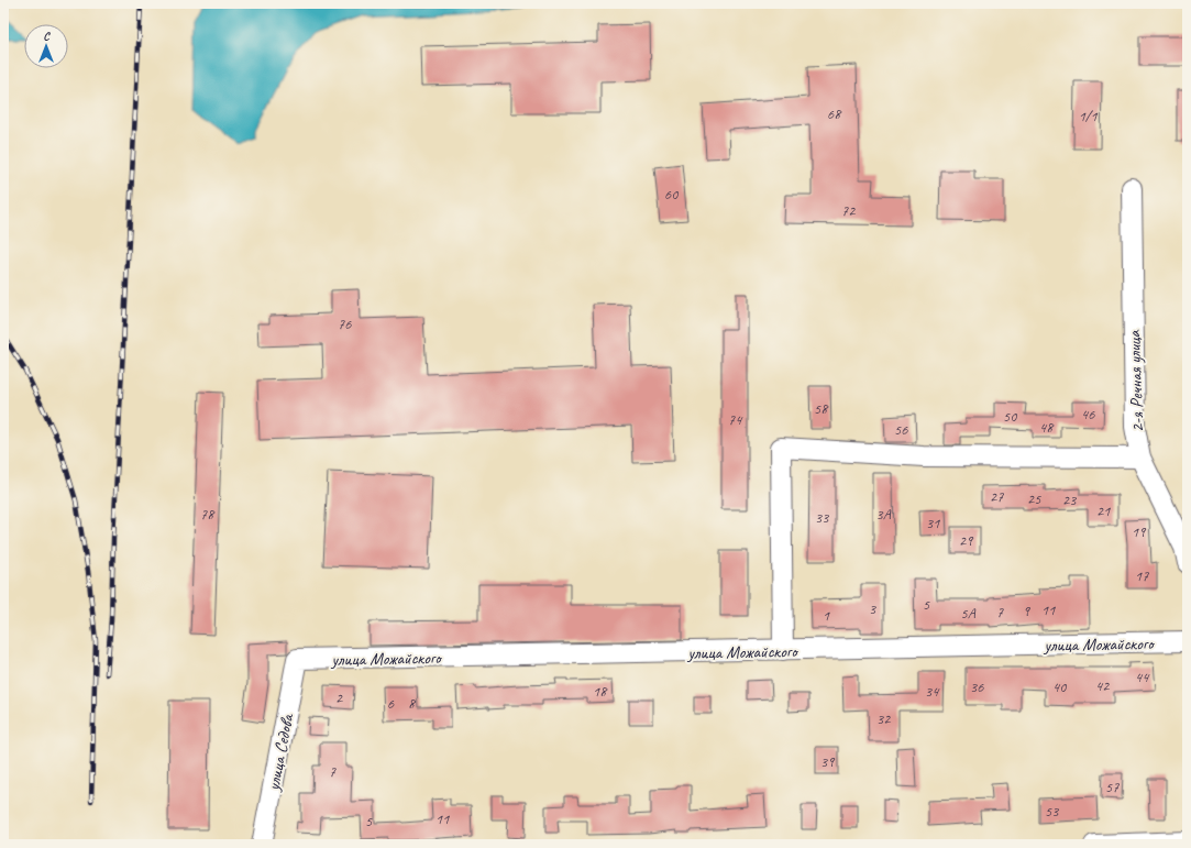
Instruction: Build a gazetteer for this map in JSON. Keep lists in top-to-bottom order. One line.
{"streets":{"street":["2-я Речная улица","улица Можайского","улица Седова"]},"crossings":[["улица Можайского","улица Седова"]],"house_numbers":["68","1/1","60","72","76","58","46","50","74","48","56","27","25","23","21","78","3А","33","31","19","29","17","5","3","11","9","7","5А","1","44","42","36","40","18","34","2","6","8","32","39","7","57","53","11","5"],"north":"top"}
